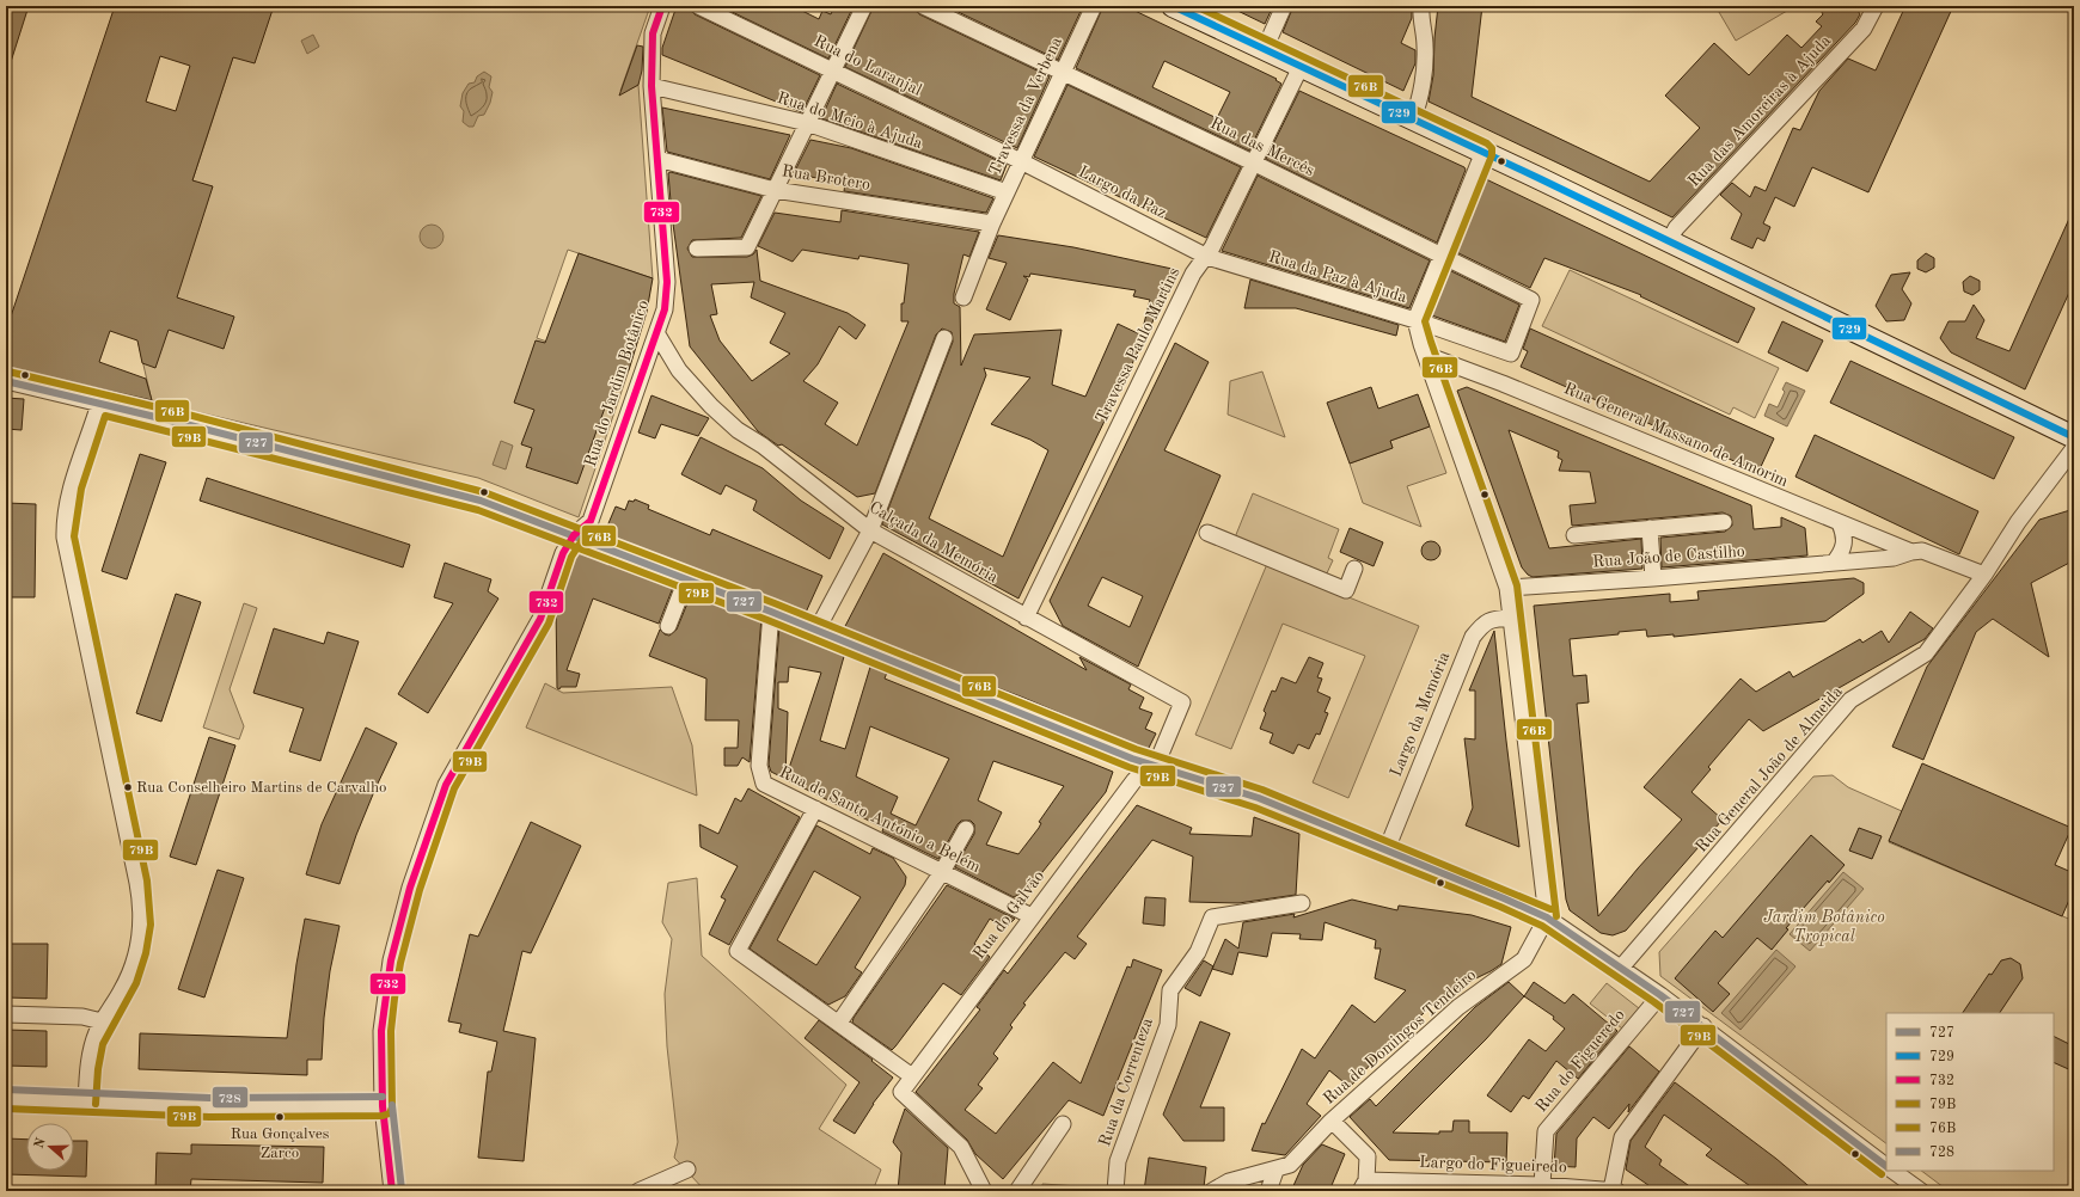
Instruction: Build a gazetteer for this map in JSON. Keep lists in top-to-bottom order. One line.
{"streets":{"street":["Rua do Laranjal","Travessa da Verbena","Rua das Amoreiras à Ajuda","Rua do Meio à Ajuda","Rua das Mercês","Rua Brotero","Largo da Paz","Rua da Paz à Ajuda","Travessa Paulo Martins","Rua do Jardim Botânico","Rua General Massano de Amorim","Calçada da Memória","Rua João de Castilho","Largo da Memória","Rua General João de Almeida","Rua de Santo António a Belém","Rua do Galvão","Rua de Domingos Tendeiro","Rua do Figueredo","Rua da Correnteza","Largo do Figueiredo"]},"crossings":[["Rua do Laranjal","Travessa da Verbena"],["Rua do Laranjal","Largo da Paz"],["Travessa da Verbena","Rua do Meio à Ajuda"],["Travessa da Verbena","Rua das Mercês"],["Travessa da Verbena","Rua Brotero"],["Travessa da Verbena","Largo da Paz"],["Rua do Meio à Ajuda","Rua do Jardim Botânico"],["Rua das Mercês","Rua da Paz à Ajuda"],["Rua das Mercês","Travessa Paulo Martins"],["Rua Brotero","Rua do Jardim Botânico"],["Largo da Paz","Rua da Paz à Ajuda"],["Largo da Paz","Travessa Paulo Martins"],["Rua da Paz à Ajuda","Travessa Paulo Martins"],["Travessa Paulo Martins","Calçada da Memória"],["Rua do Jardim Botânico","Calçada da Memória"],["Rua General Massano de Amorim","Rua João de Castilho"],["Calçada da Memória","Rua do Galvão"],["Rua João de Castilho","Rua General João de Almeida"],["Rua de Santo António a Belém","Rua do Galvão"],["Rua de Domingos Tendeiro","Largo do Figueiredo"],["Rua do Figueredo","Largo do Figueiredo"]],"parks":["Jardim Botânico Tropical"],"places":["Rua Conselheiro Martins de Carvalho","Rua Gonçalves Zarco"],"lines":["transit line 729","transit line 732","transit line 76B","transit line 727","transit line 79B","transit line 728"],"legend":["727","729","732","79B","76B","728"],"north":"left"}
